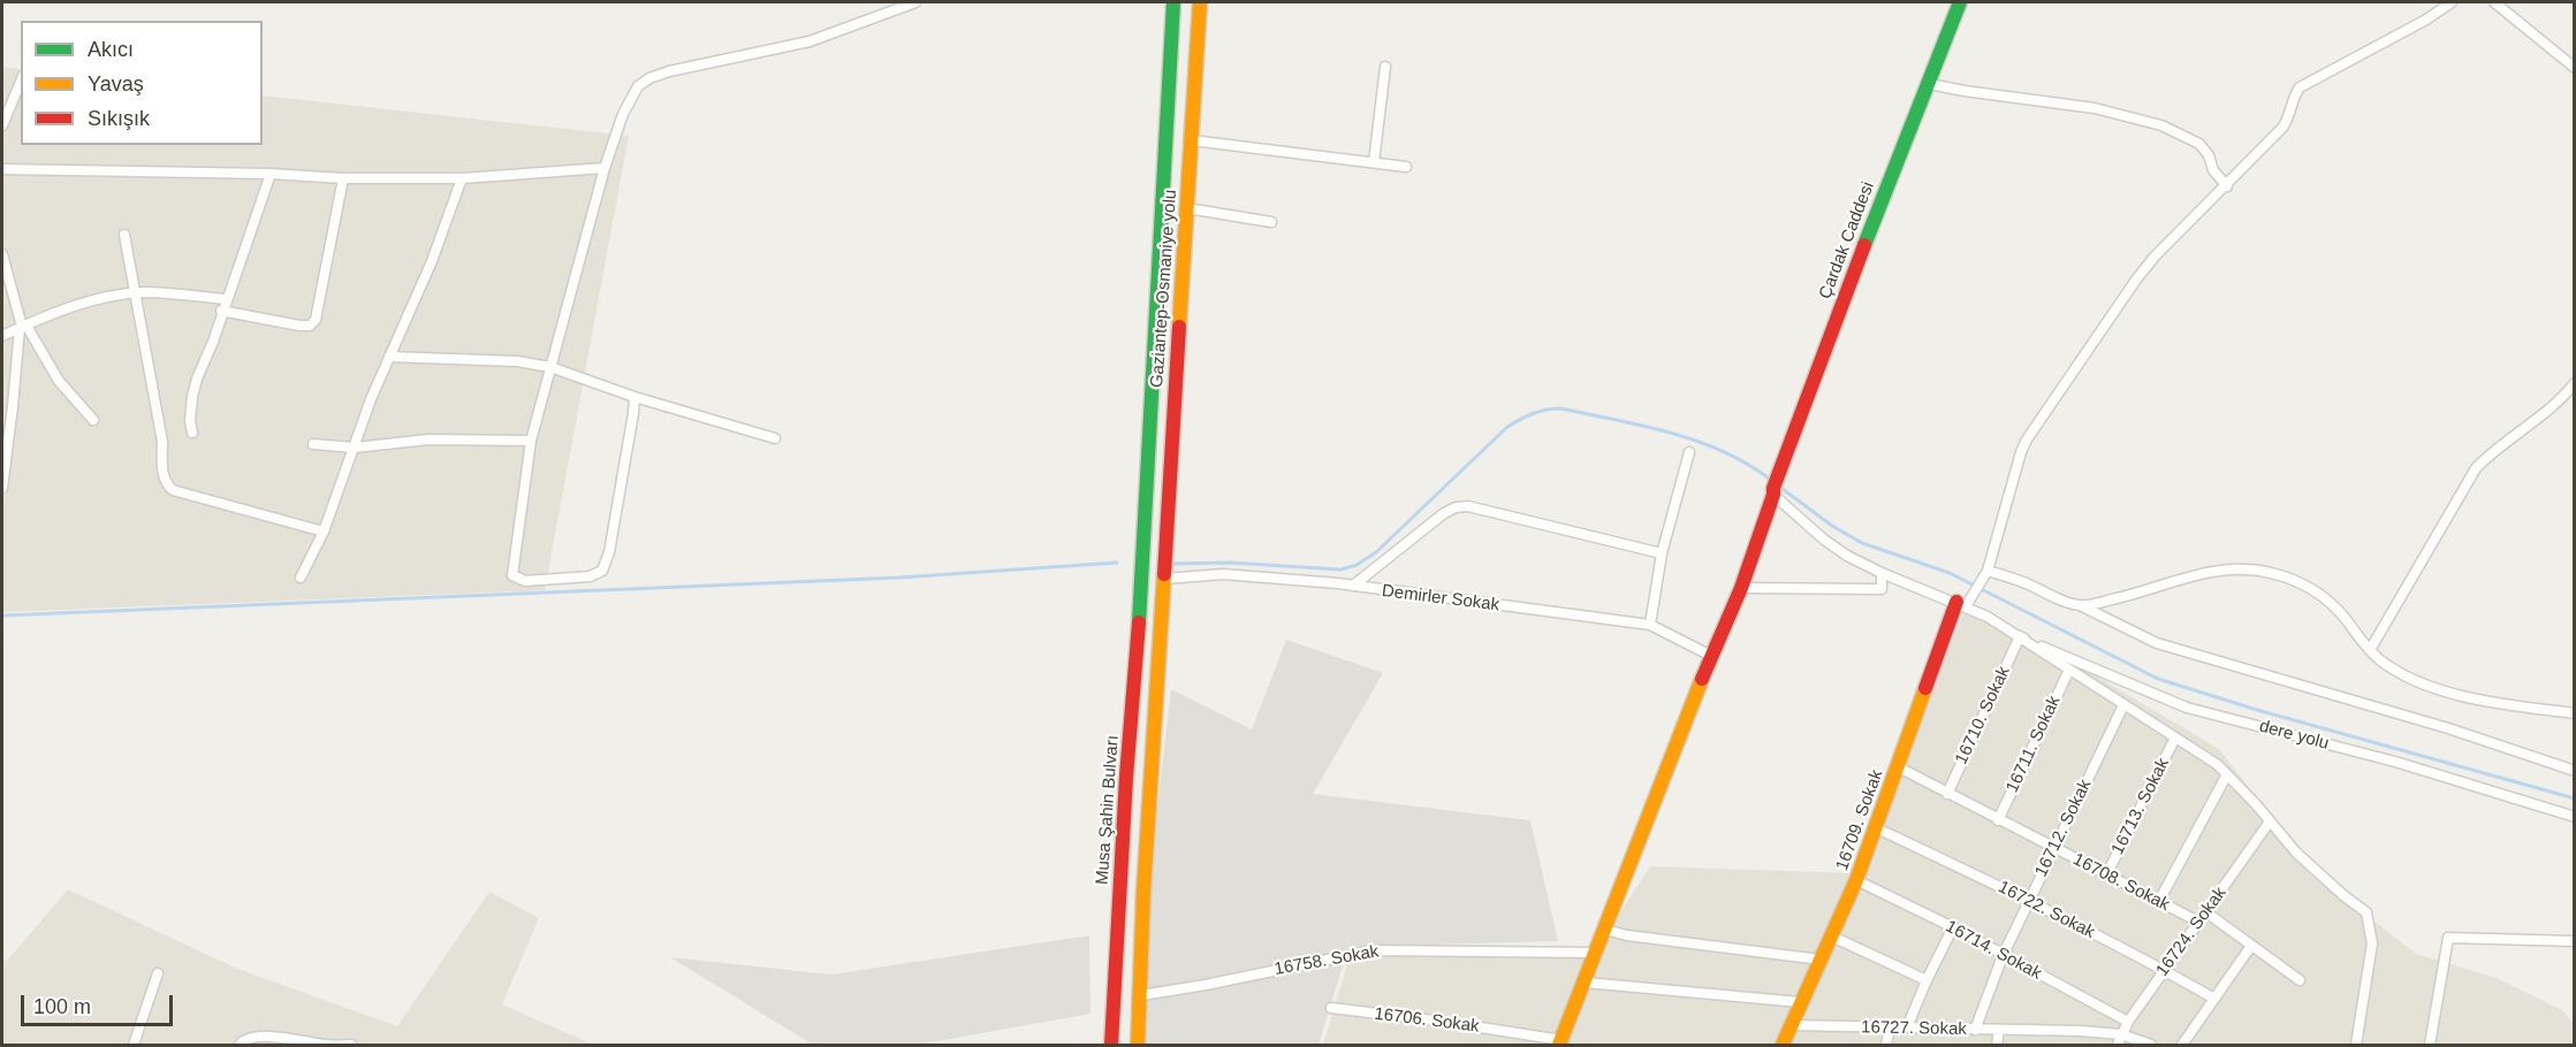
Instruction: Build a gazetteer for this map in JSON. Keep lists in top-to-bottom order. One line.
{"streets":{"main road":["Çardak Caddesi","Gaziantep-Osmaniye yolu","Musa Şahin Bulvarı","16709. Sokak"],"street":["Demirler Sokak","16710. Sokak","dere yolu","16711. Sokak","16713. Sokak","16712. Sokak","16708. Sokak","16722. Sokak","16724. Sokak","16714. Sokak","16758. Sokak","16706. Sokak","16727. Sokak"]},"crossings":[["Çardak Caddesi","Demirler Sokak"],["Çardak Caddesi","16758. Sokak"],["Çardak Caddesi","16706. Sokak"],["Gaziantep-Osmaniye yolu","Demirler Sokak"],["Gaziantep-Osmaniye yolu","Musa Şahin Bulvarı"],["16710. Sokak","dere yolu"],["16710. Sokak","16708. Sokak"],["16711. Sokak","16708. Sokak"],["16713. Sokak","16708. Sokak"],["16709. Sokak","16708. Sokak"],["16709. Sokak","16722. Sokak"],["16709. Sokak","16714. Sokak"],["16709. Sokak","16727. Sokak"],["16712. Sokak","16708. Sokak"],["16712. Sokak","16722. Sokak"],["16712. Sokak","16714. Sokak"],["16712. Sokak","16727. Sokak"],["16708. Sokak","16724. Sokak"],["16722. Sokak","16724. Sokak"],["16724. Sokak","16714. Sokak"],["16724. Sokak","16727. Sokak"]],"legend":["Akıcı","Yavaş","Sıkışık"],"scale_bar":"100 m"}
